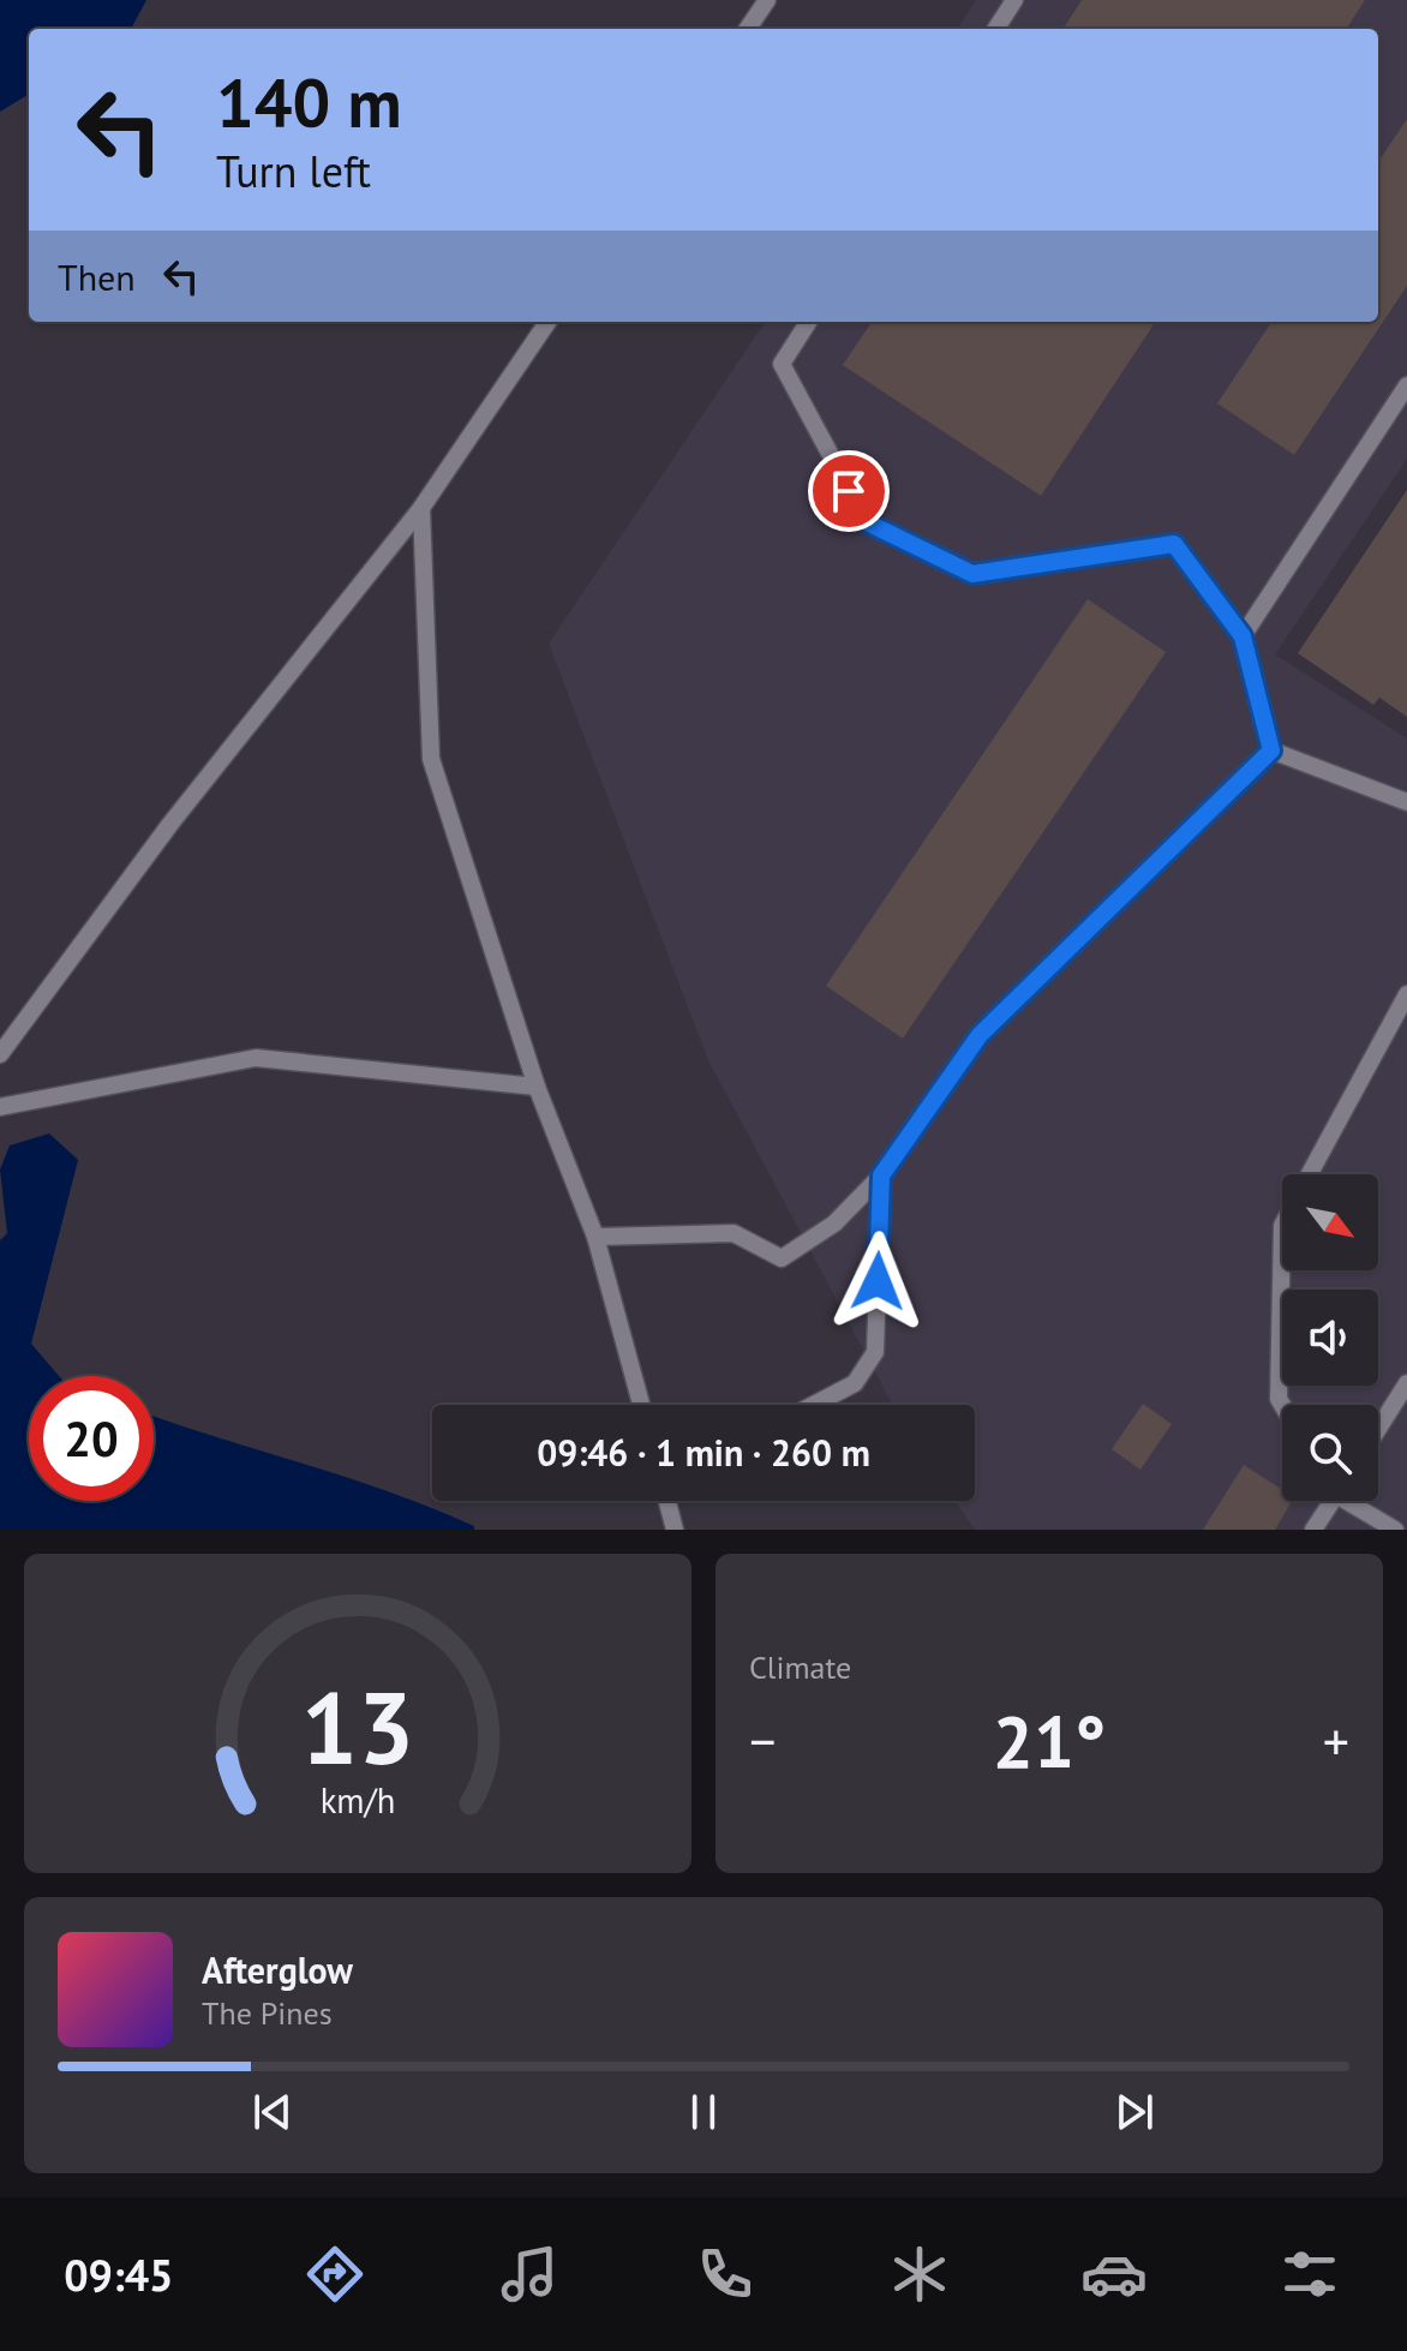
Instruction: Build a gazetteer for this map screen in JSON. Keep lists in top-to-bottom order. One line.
{"north":"bottom right","page":{"turn":["140 m","Turn left"],"then":"Then","limit":"20","trip":"09:46 · 1 min · 260 m","tile":"Climate","heat":["−","21°","+"],"song":["Afterglow","The Pines"],"tabs":"09:45","gauge":["13","km/h"]}}
